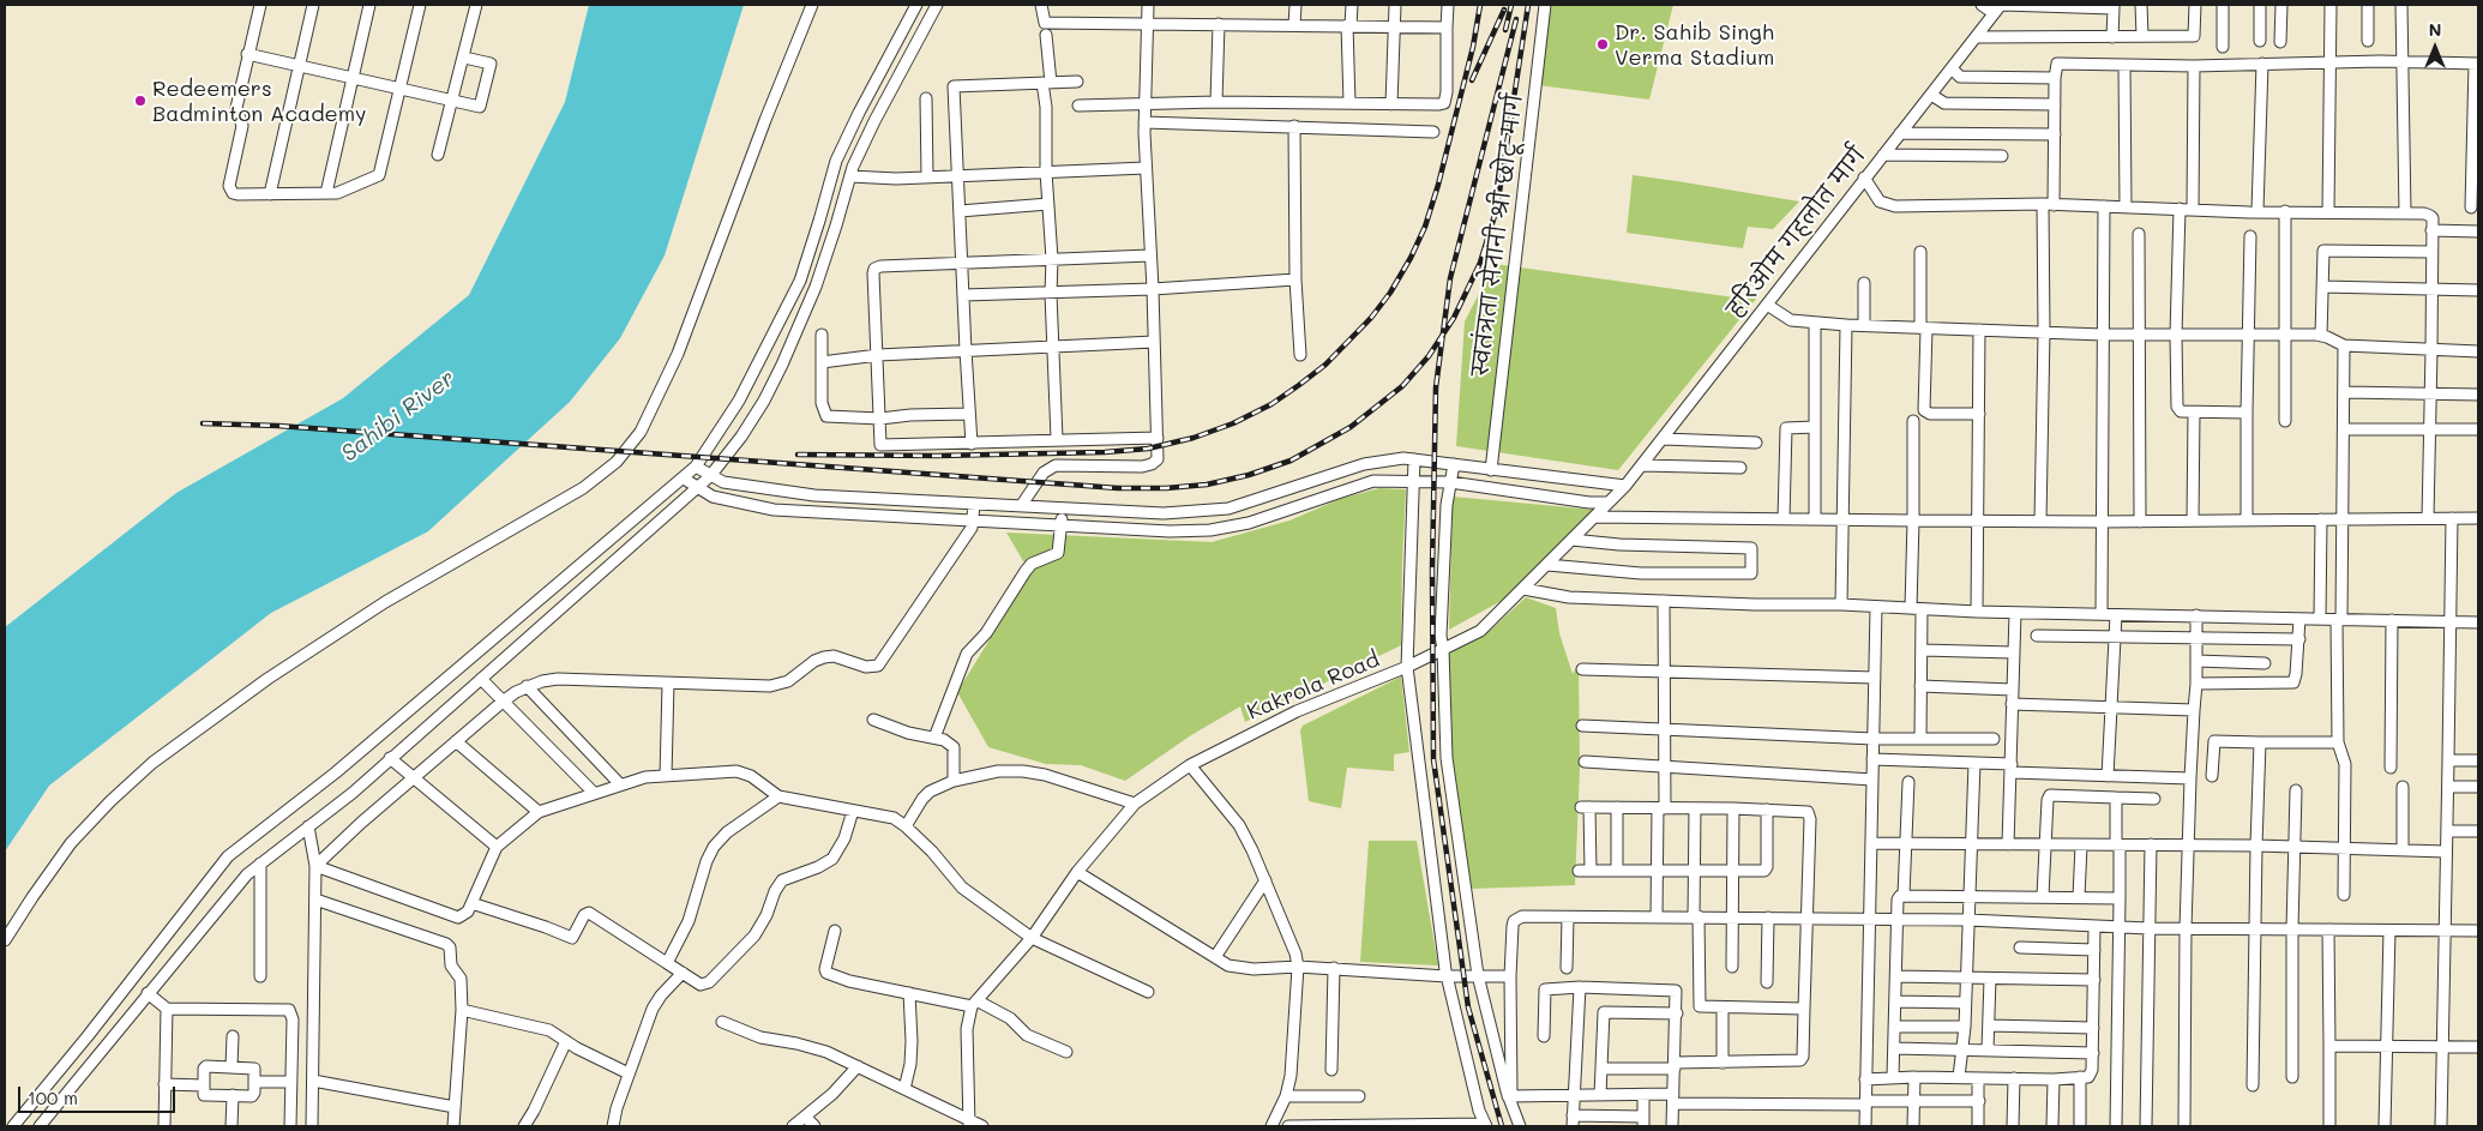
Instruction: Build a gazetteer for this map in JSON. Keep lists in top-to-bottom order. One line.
{"streets":{"street":["हरिओम गहलोत मार्ग","स्वतंत्रता सेनानी श्री छोटू मार्ग","Kakrola Road"]},"crossings":[["हरिओम गहलोत मार्ग","Kakrola Road"]],"water":["Sahibi River"],"places":["Dr. Sahib Singh Verma Stadium","Redeemers Badminton Academy"],"scale_bar":"100 m","north":"top"}
